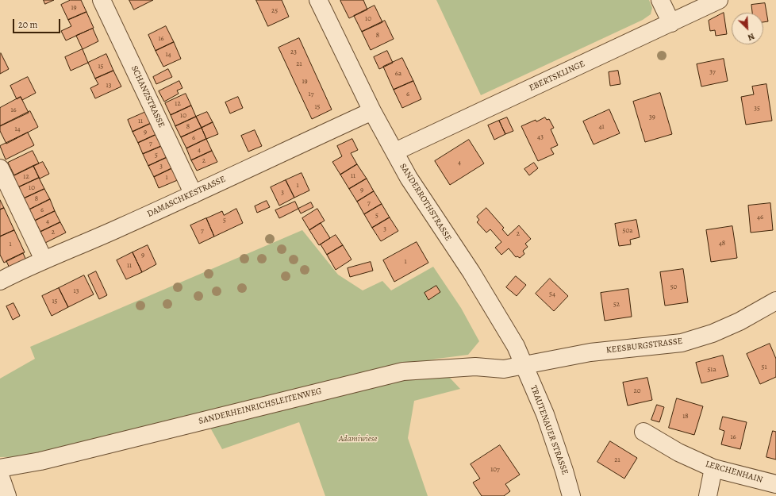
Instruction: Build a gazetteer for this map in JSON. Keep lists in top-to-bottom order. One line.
{"streets":{"street":["EBERTSKLINGE","SCHANZSTRASSE","DAMASCHKESTRASSE","SANDERROTHSTRASSE","KEESBURGSTRASSE","SANDERHEINRICHSLEITENWEG","TRAUTENAUER STRASSE","LERCHENHAIN"]},"crossings":[["EBERTSKLINGE","SANDERROTHSTRASSE"],["SCHANZSTRASSE","DAMASCHKESTRASSE"],["DAMASCHKESTRASSE","SANDERROTHSTRASSE"],["SANDERROTHSTRASSE","KEESBURGSTRASSE"],["SANDERROTHSTRASSE","SANDERHEINRICHSLEITENWEG"],["SANDERROTHSTRASSE","TRAUTENAUER STRASSE"],["KEESBURGSTRASSE","SANDERHEINRICHSLEITENWEG"],["KEESBURGSTRASSE","TRAUTENAUER STRASSE"],["SANDERHEINRICHSLEITENWEG","TRAUTENAUER STRASSE"]],"parks":["Adamiwiese"],"house_numbers":["19","25","10","8","16","23","14","21","15","37","6a","19","13","17","6","12","15","35","16","10","39","11","8","41","14","9","43","6","7","4","5","2","4","3","11","12","1","1","10","9","3","8","7","6","5","46","5","4","3","7","50a","2","2","48","1","9","1","11","50","13","54","15","52","51","51a","20","18","16","21","107"],"scale_bar":"20 m","north":"bottom right"}
